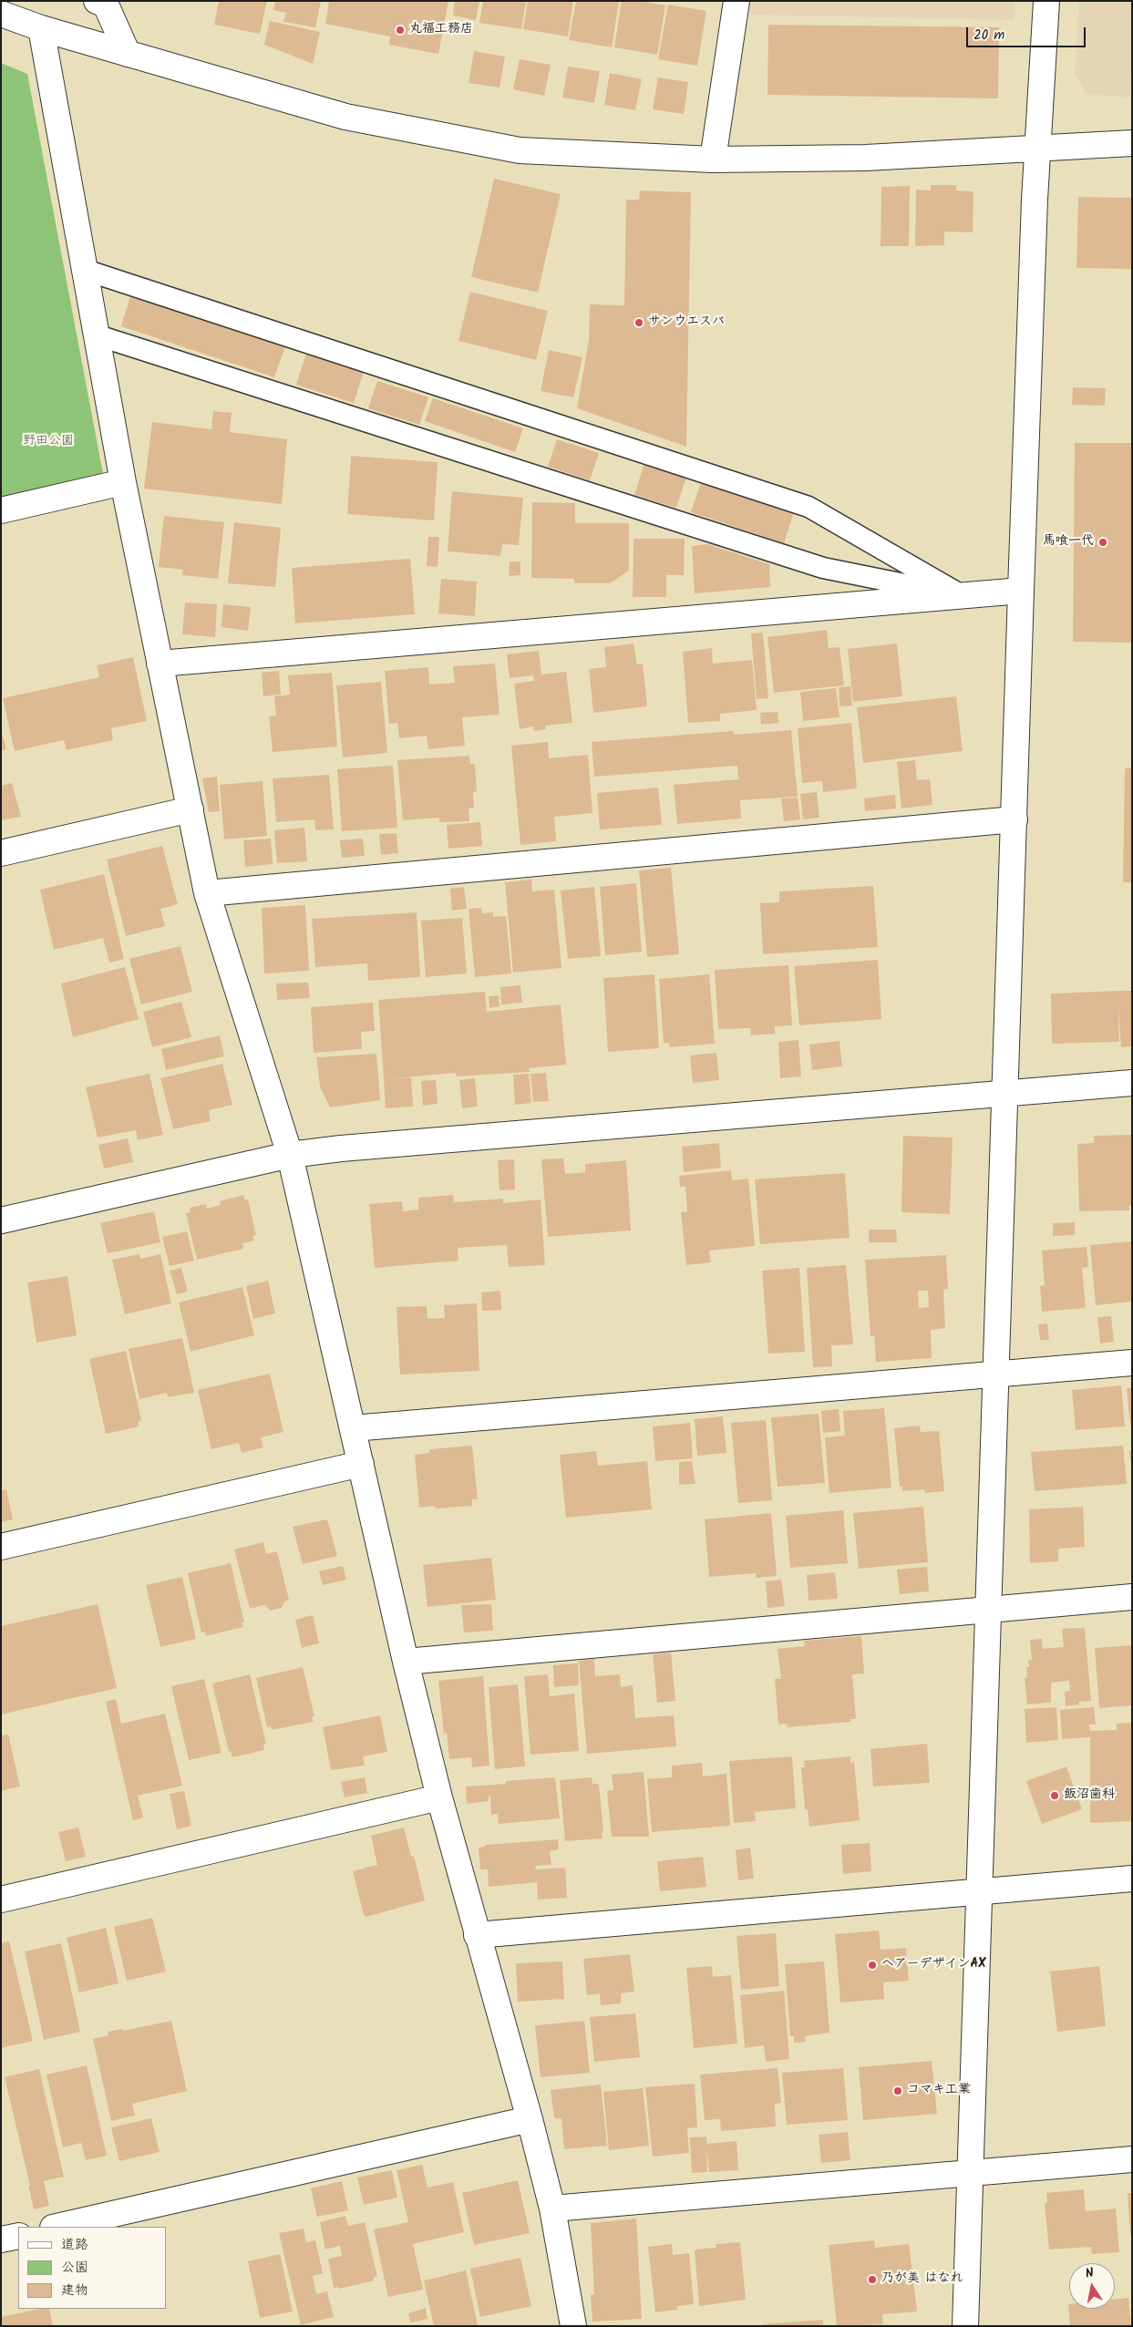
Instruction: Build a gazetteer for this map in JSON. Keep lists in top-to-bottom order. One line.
{"parks":["野田公園"],"places":["丸福工務店","サンウエスパ","馬喰一代","飯沼歯科","ヘアーデザインAX","コマキ工業","乃が美 はなれ"],"legend":["道路","公園","建物"],"scale_bar":"20 m","north":"top"}
